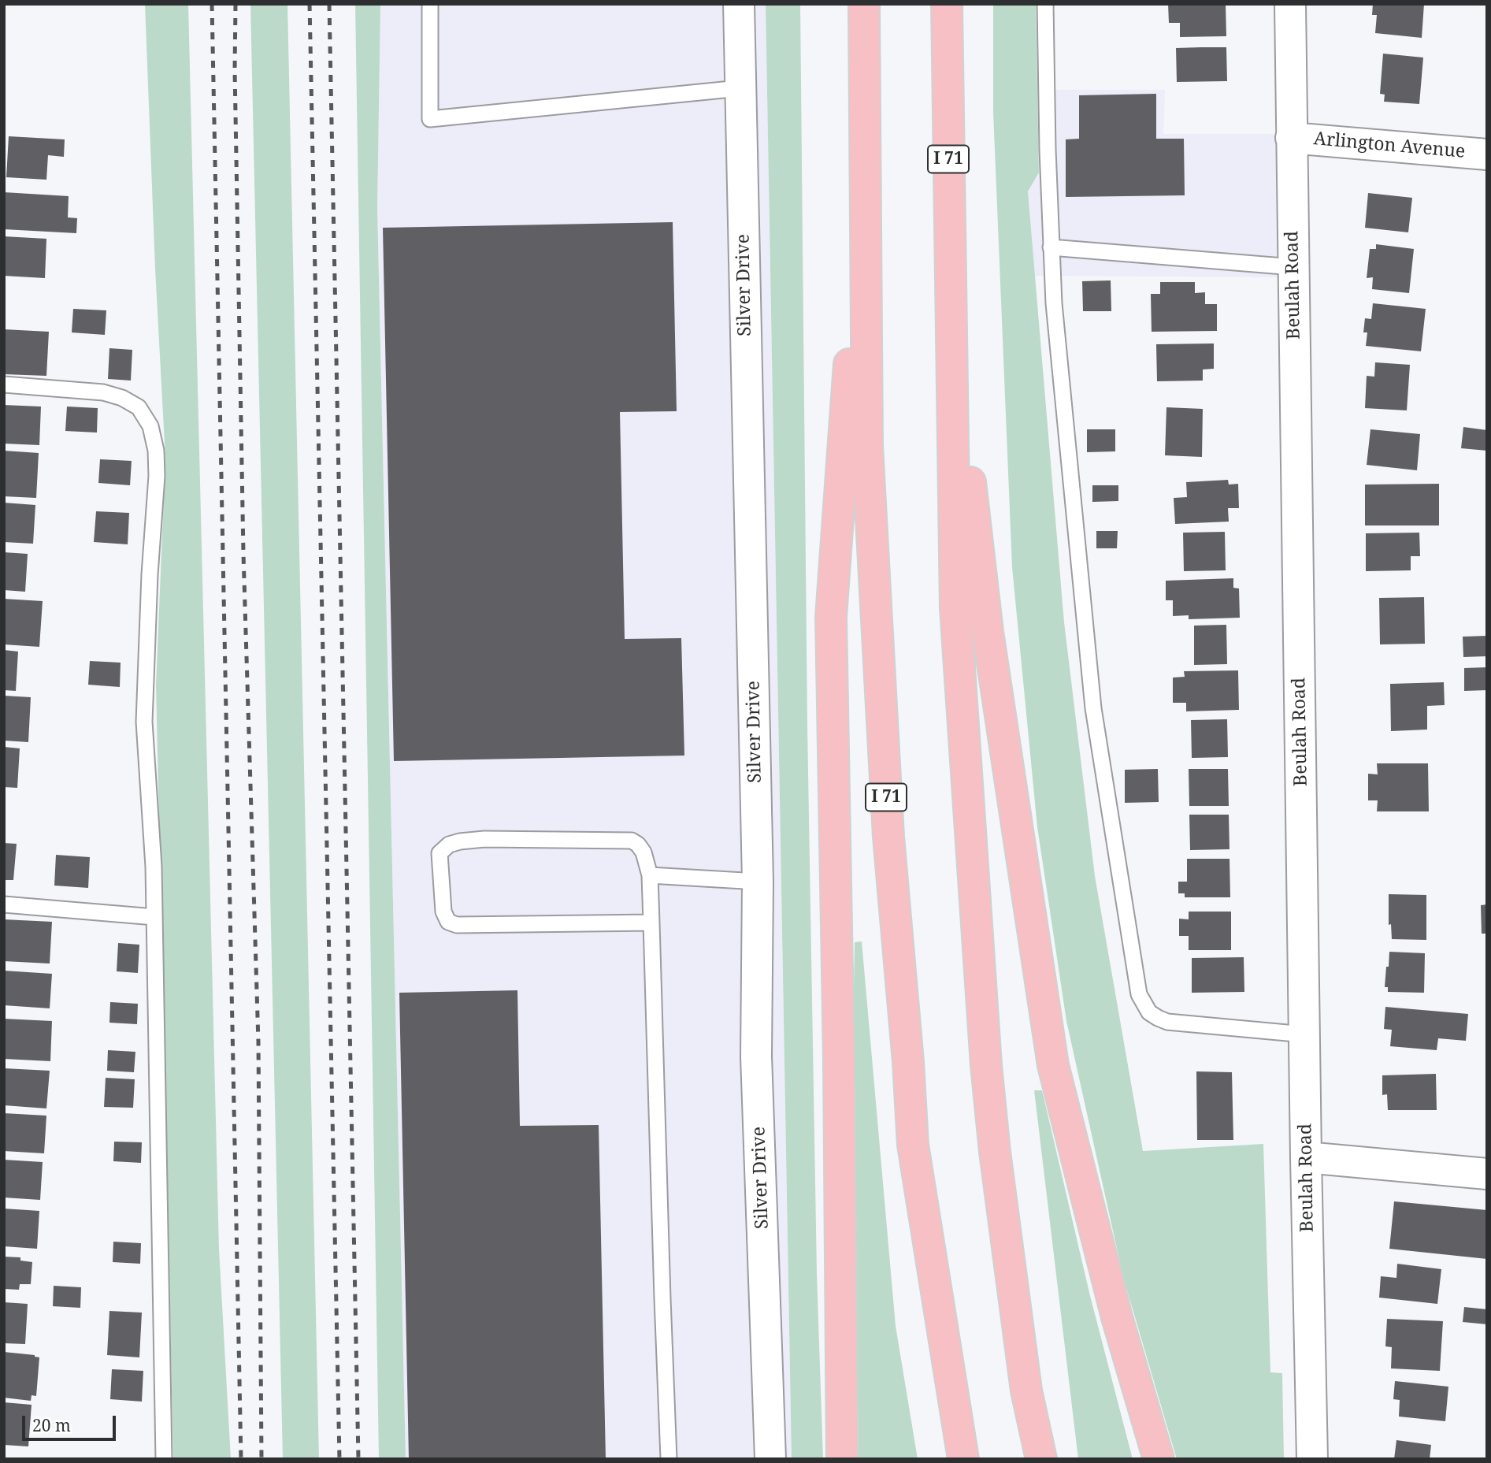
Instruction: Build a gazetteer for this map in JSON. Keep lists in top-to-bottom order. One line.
{"streets":{"highway":["I 71"],"street":["Arlington Avenue","Silver Drive","Beulah Road"]},"crossings":[["Arlington Avenue","Beulah Road"]],"scale_bar":"20 m"}
